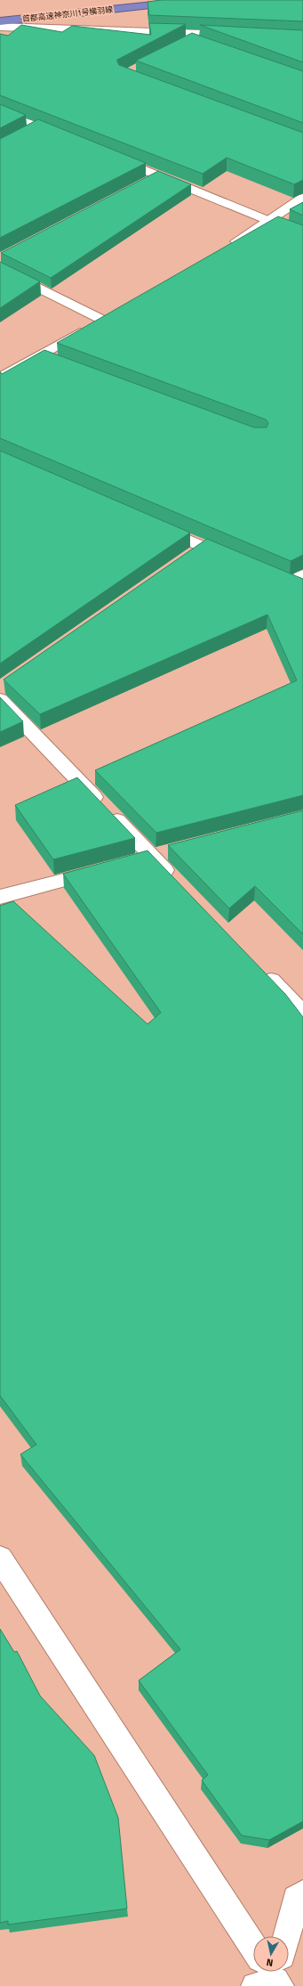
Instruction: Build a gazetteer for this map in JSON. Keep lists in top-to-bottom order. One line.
{"streets":{"highway":["首都高速神奈川1号横羽線"]},"north":"bottom"}
